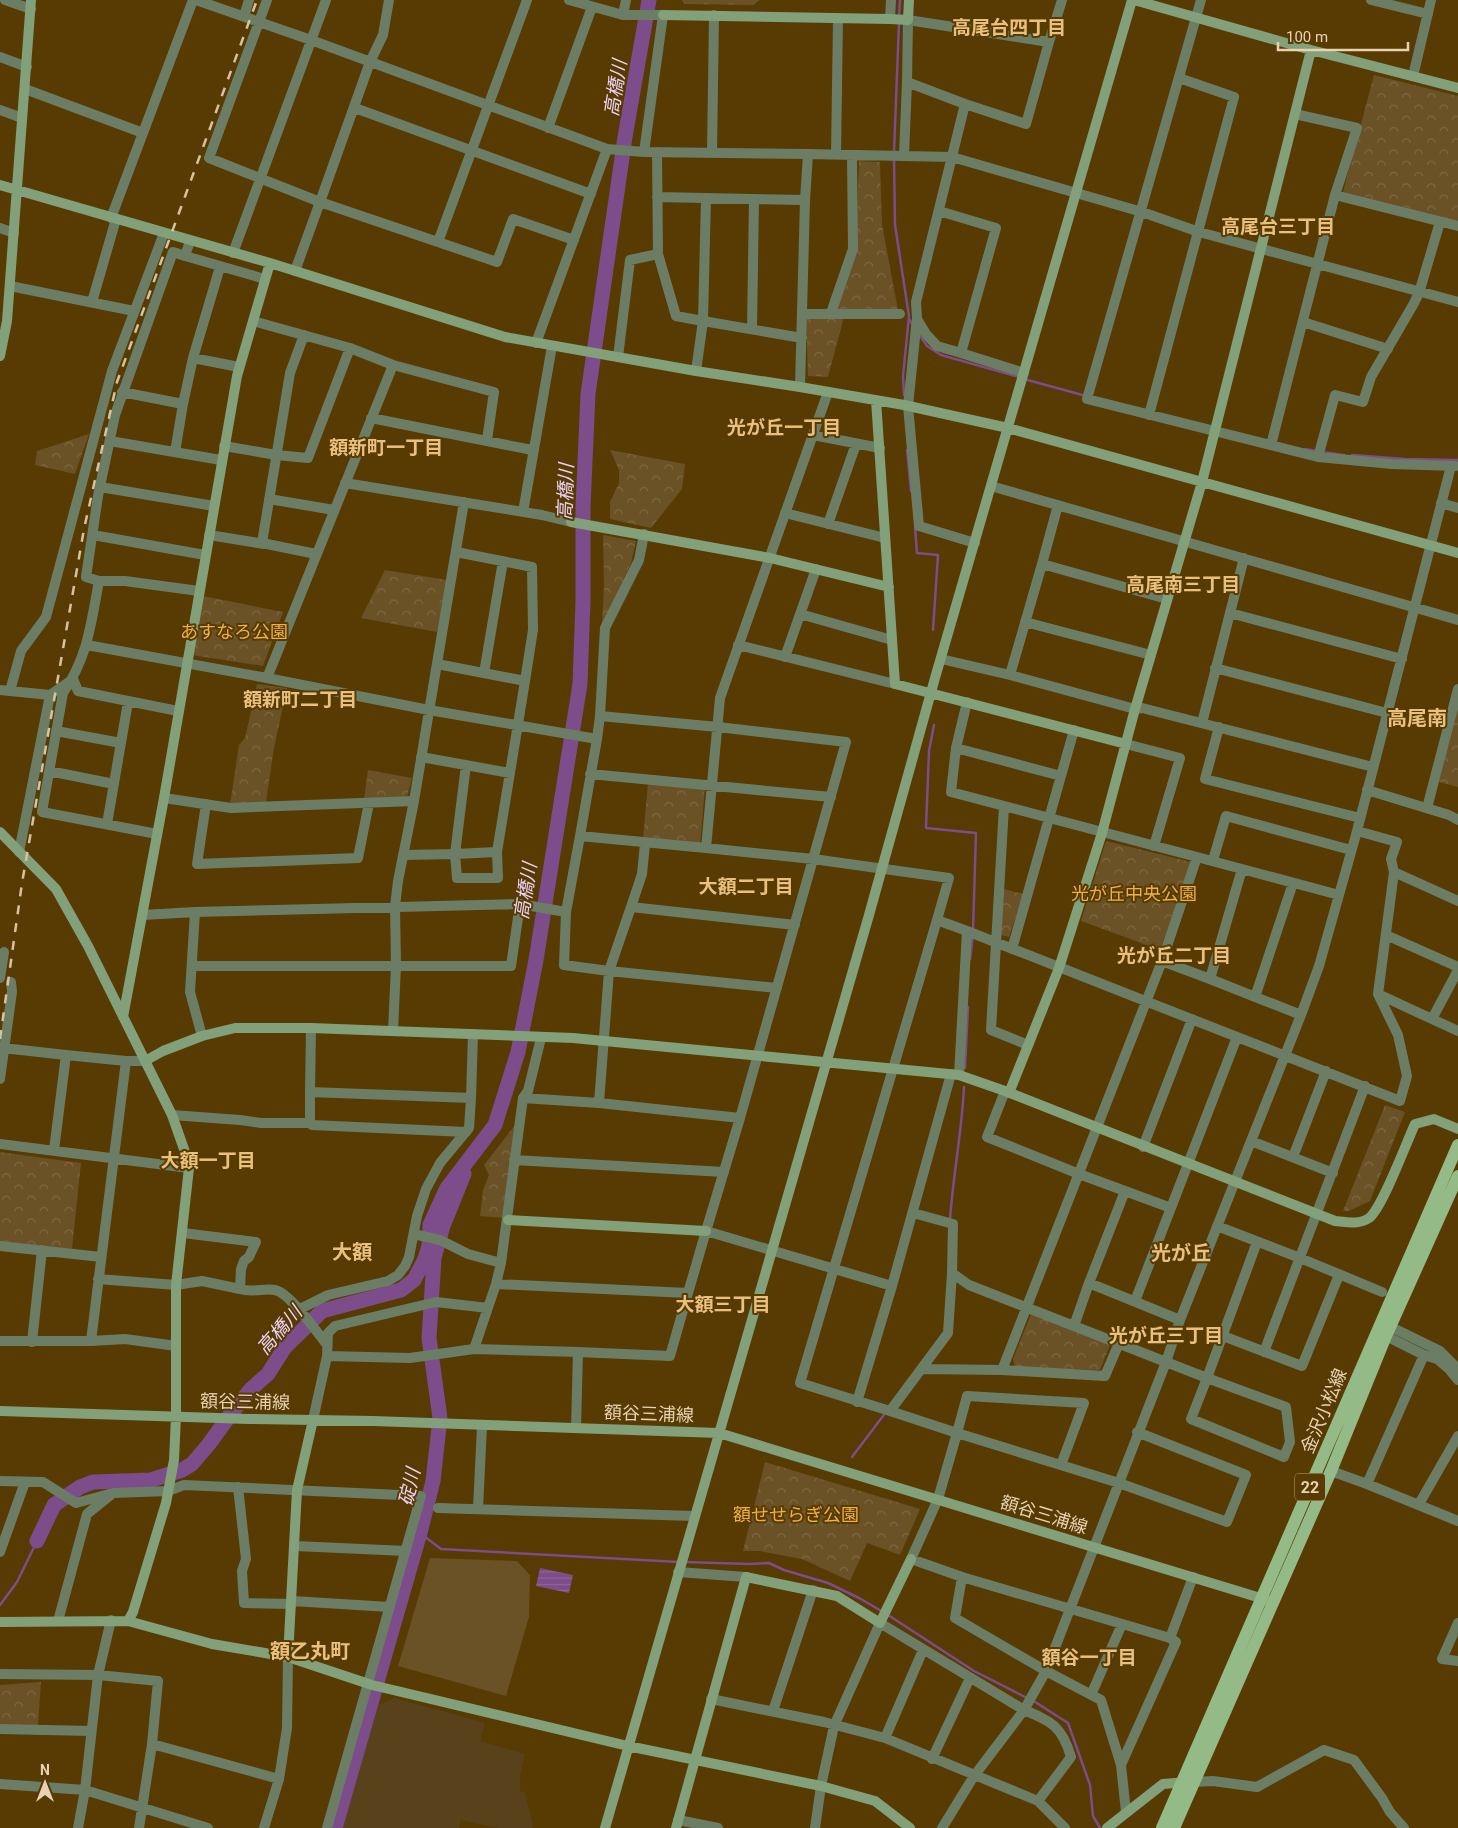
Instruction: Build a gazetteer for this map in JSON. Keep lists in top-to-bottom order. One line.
{"streets":{"main road":["金沢小松線","22"],"street":["額谷三浦線"]},"crossings":[["額谷三浦線","金沢小松線"]],"districts":["高尾台四丁目","高尾台三丁目","光が丘一丁目","額新町一丁目","高尾南三丁目","額新町二丁目","高尾南","大額二丁目","光が丘二丁目","大額一丁目","大額","光が丘","大額三丁目","光が丘三丁目","額乙丸町","額谷一丁目"],"water":["高橋川","碇川"],"parks":["あすなろ公園","光が丘中央公園","額せせらぎ公園"],"scale_bar":"100 m","north":"top"}
